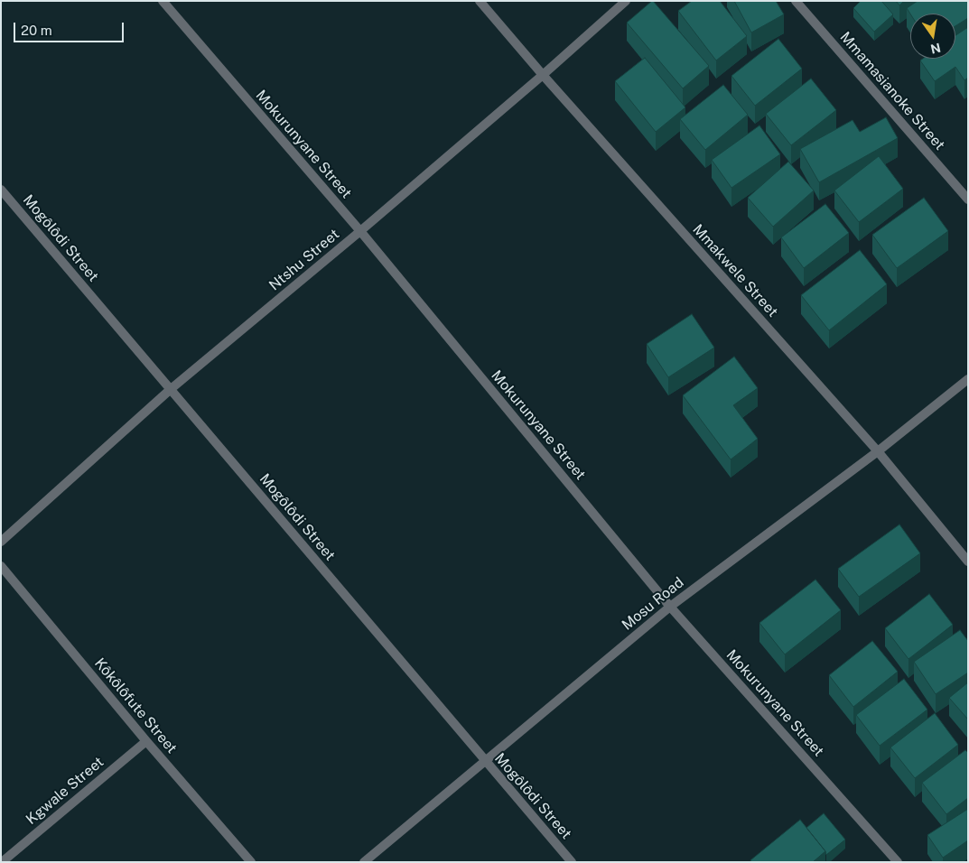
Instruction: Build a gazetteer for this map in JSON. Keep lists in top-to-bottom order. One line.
{"streets":{"street":["Mmamasianoke Street","Mokurunyane Street","Mogôlôdi Street","Ntshu Street","Mmakwele Street","Mosu Road","Kôkôlôfute Street","Kgwale Street"]},"crossings":[["Mokurunyane Street","Ntshu Street"],["Mokurunyane Street","Mosu Road"],["Mogôlôdi Street","Ntshu Street"],["Mogôlôdi Street","Mosu Road"],["Ntshu Street","Mmakwele Street"],["Mmakwele Street","Mosu Road"],["Kôkôlôfute Street","Kgwale Street"]],"scale_bar":"20 m","north":"bottom"}
